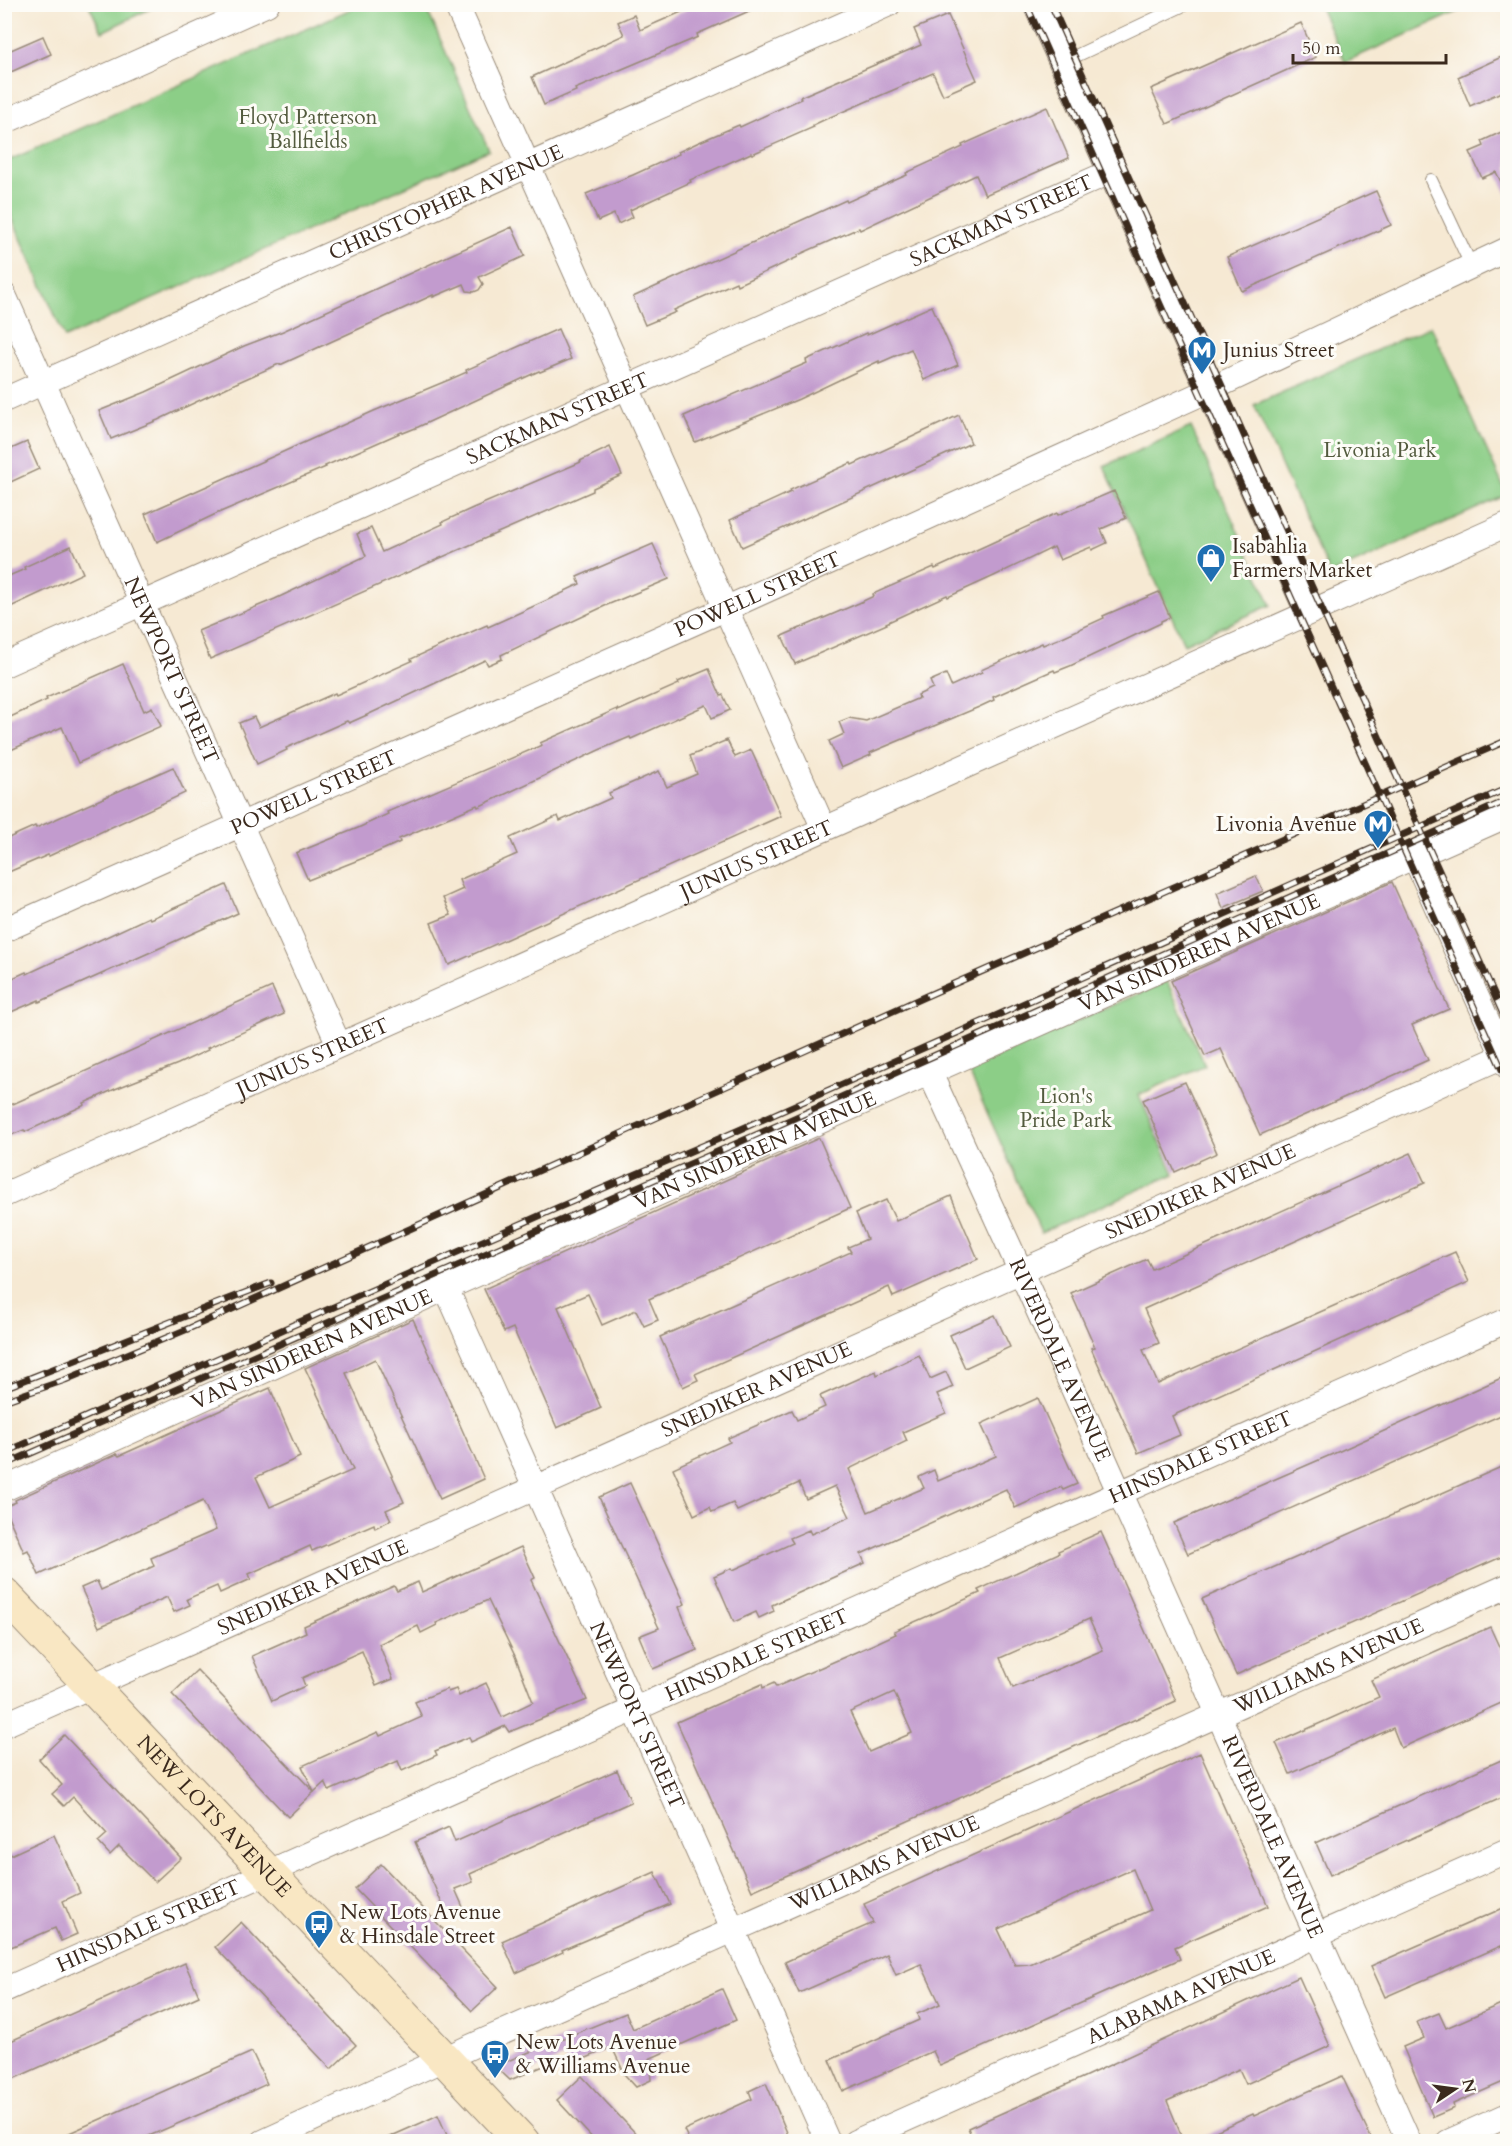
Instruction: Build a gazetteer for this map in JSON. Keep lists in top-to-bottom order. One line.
{"streets":{"street":["CHRISTOPHER AVENUE","SACKMAN STREET","POWELL STREET","NEWPORT STREET","JUNIUS STREET","VAN SINDEREN AVENUE","SNEDIKER AVENUE","RIVERDALE AVENUE","HINSDALE STREET","WILLIAMS AVENUE","NEW LOTS AVENUE","ALABAMA AVENUE"]},"crossings":[["CHRISTOPHER AVENUE","NEWPORT STREET"],["SACKMAN STREET","NEWPORT STREET"],["POWELL STREET","NEWPORT STREET"],["NEWPORT STREET","JUNIUS STREET"],["NEWPORT STREET","VAN SINDEREN AVENUE"],["NEWPORT STREET","SNEDIKER AVENUE"],["NEWPORT STREET","HINSDALE STREET"],["NEWPORT STREET","WILLIAMS AVENUE"],["VAN SINDEREN AVENUE","RIVERDALE AVENUE"],["SNEDIKER AVENUE","RIVERDALE AVENUE"],["SNEDIKER AVENUE","NEW LOTS AVENUE"],["RIVERDALE AVENUE","HINSDALE STREET"],["RIVERDALE AVENUE","WILLIAMS AVENUE"],["RIVERDALE AVENUE","ALABAMA AVENUE"],["HINSDALE STREET","NEW LOTS AVENUE"],["WILLIAMS AVENUE","NEW LOTS AVENUE"]],"parks":["Floyd Patterson Ballfields","Livonia Park","Lion's Pride Park"],"places":{"metro station":["Junius Street","Livonia Avenue"],"shop":["Isabahlia Farmers Market"],"bus stop":["New Lots Avenue & Hinsdale Street","New Lots Avenue & Williams Avenue"]},"scale_bar":"50 m","north":"right"}
